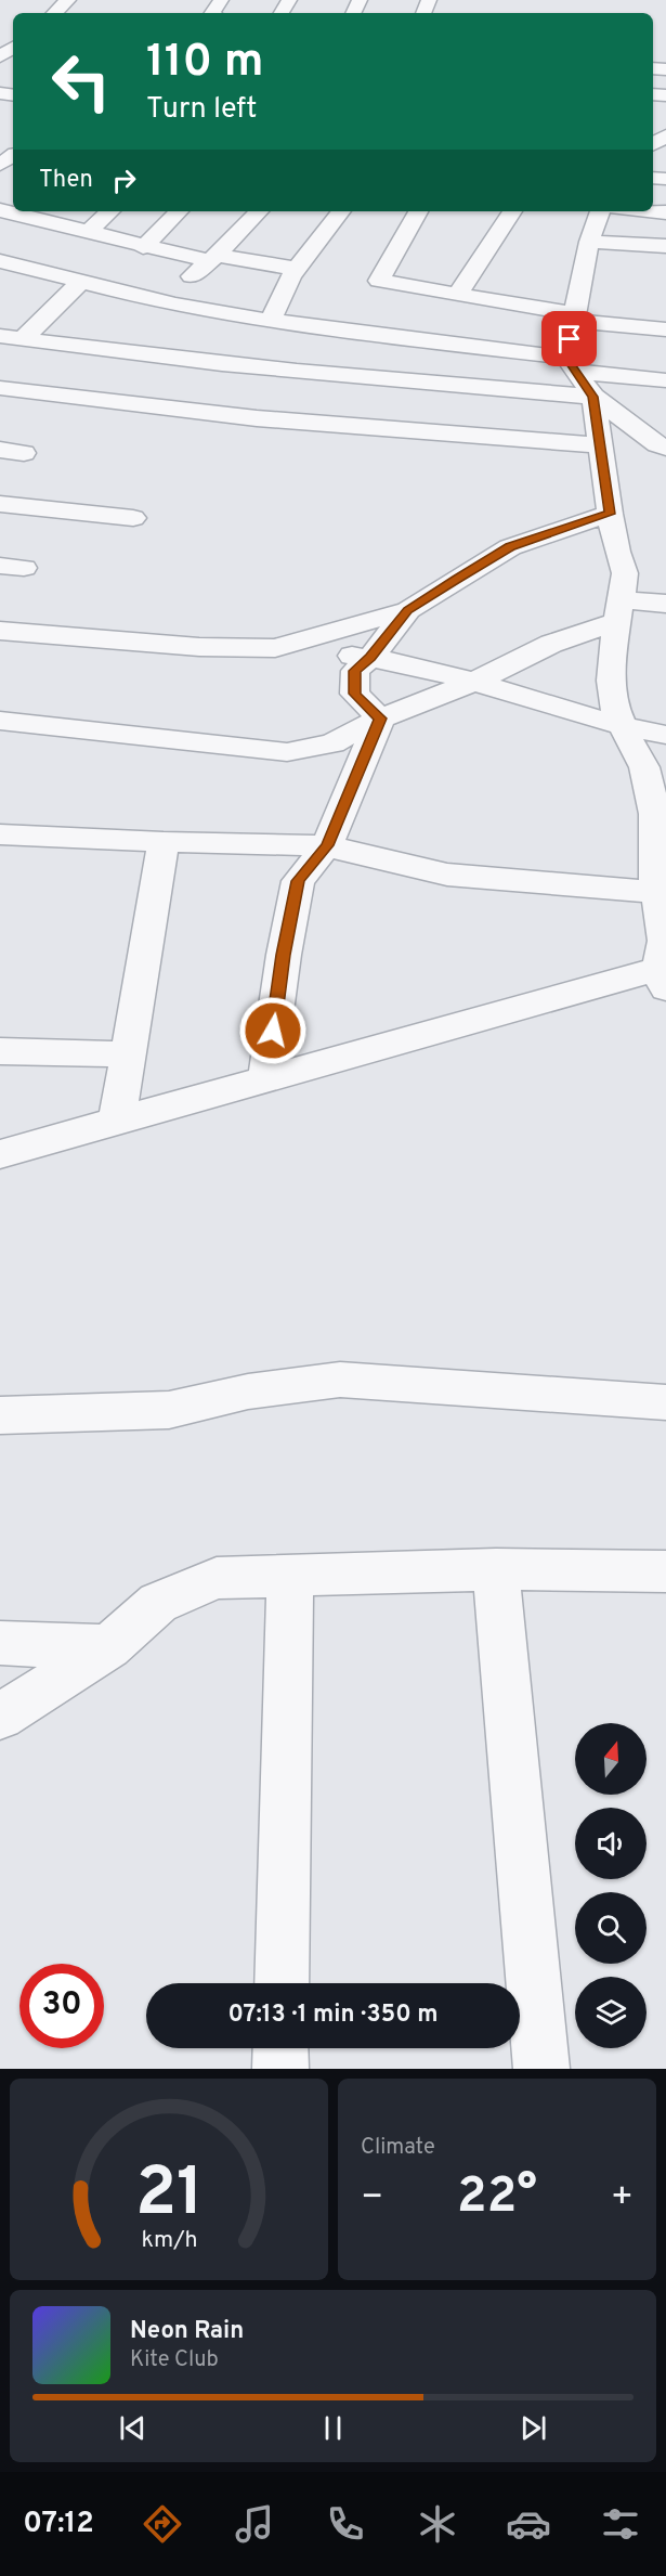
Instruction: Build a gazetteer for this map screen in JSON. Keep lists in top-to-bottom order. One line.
{"north":"top","page":{"turn":["110 m","Turn left"],"then":"Then","limit":"30","trip":"07:13 · 1 min · 350 m","tile":"Climate","heat":["−","22°","+"],"song":["Neon Rain","Kite Club"],"tabs":"07:12","gauge":["21","km/h"]}}
